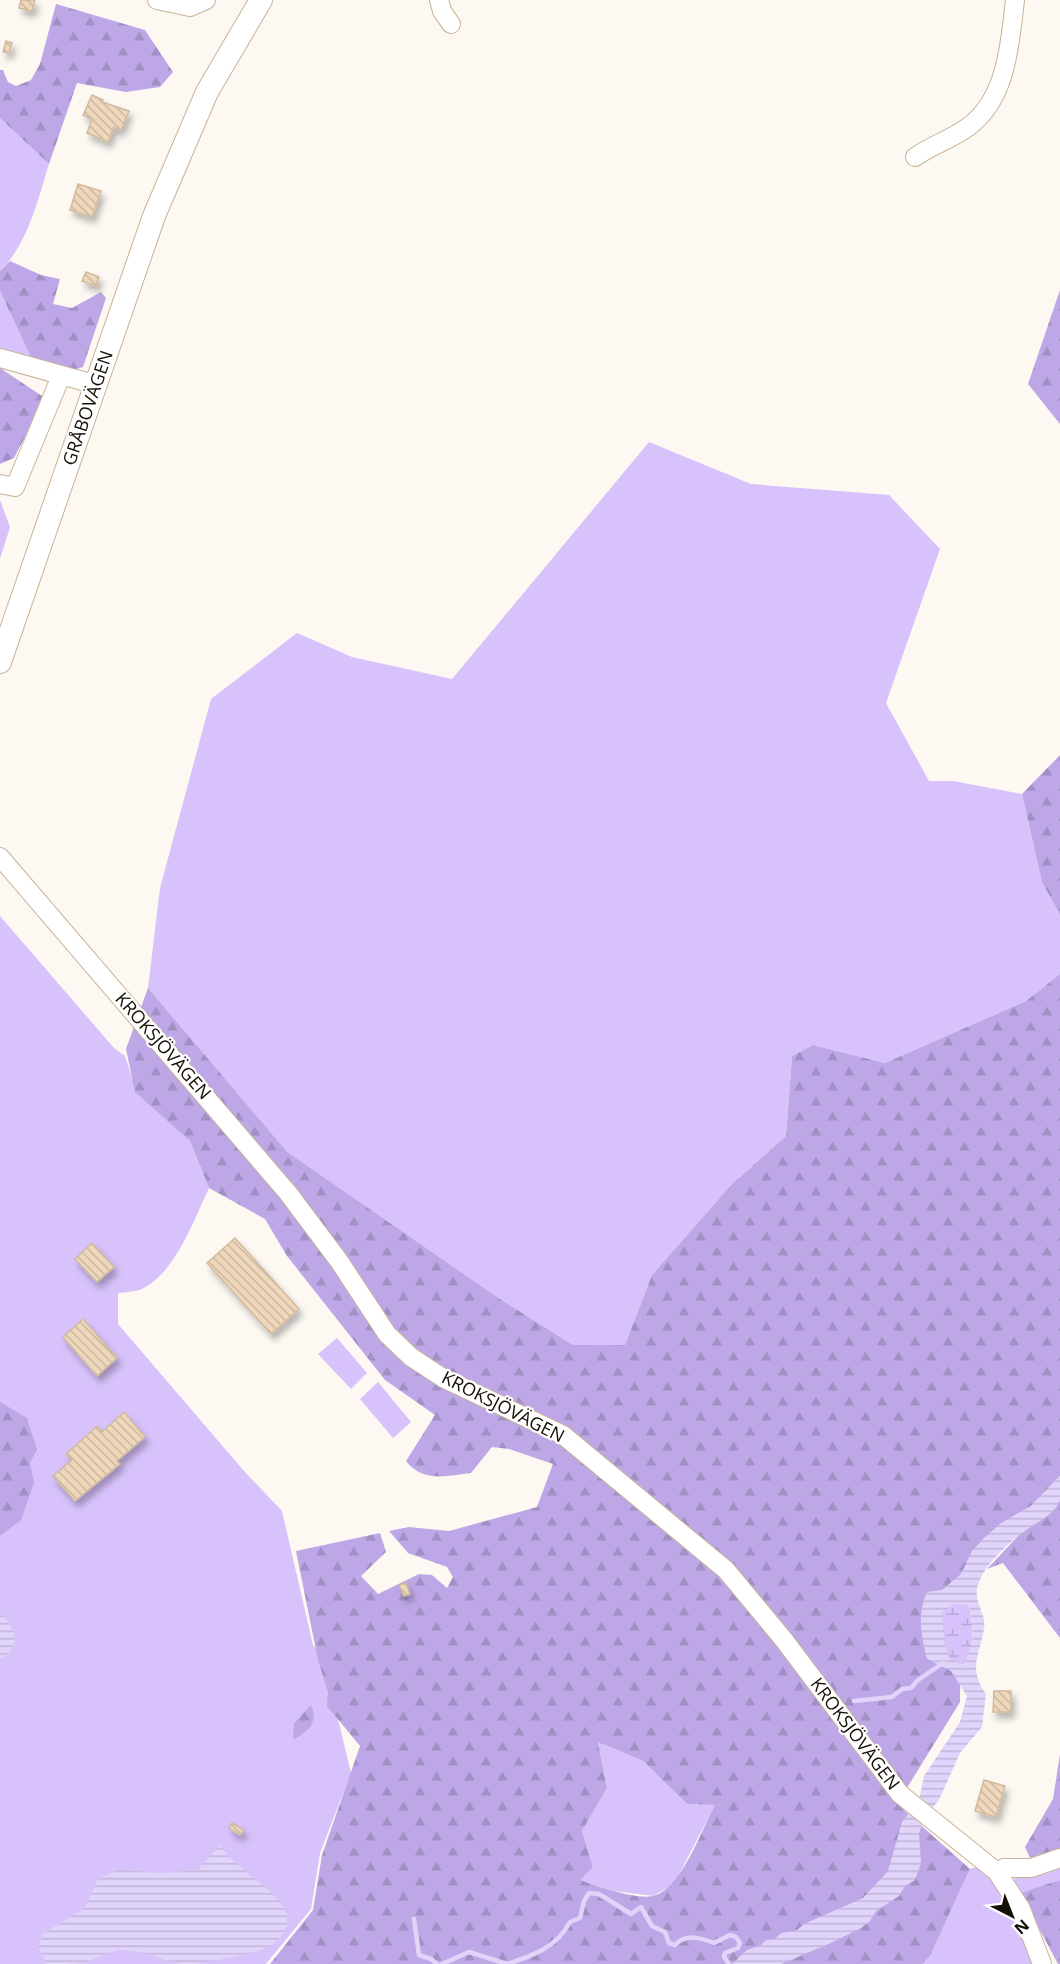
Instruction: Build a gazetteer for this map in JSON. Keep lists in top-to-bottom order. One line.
{"streets":{"main road":["GRÅBOVÄGEN"],"street":["KROKSJÖVÄGEN"]},"north":"bottom right"}
